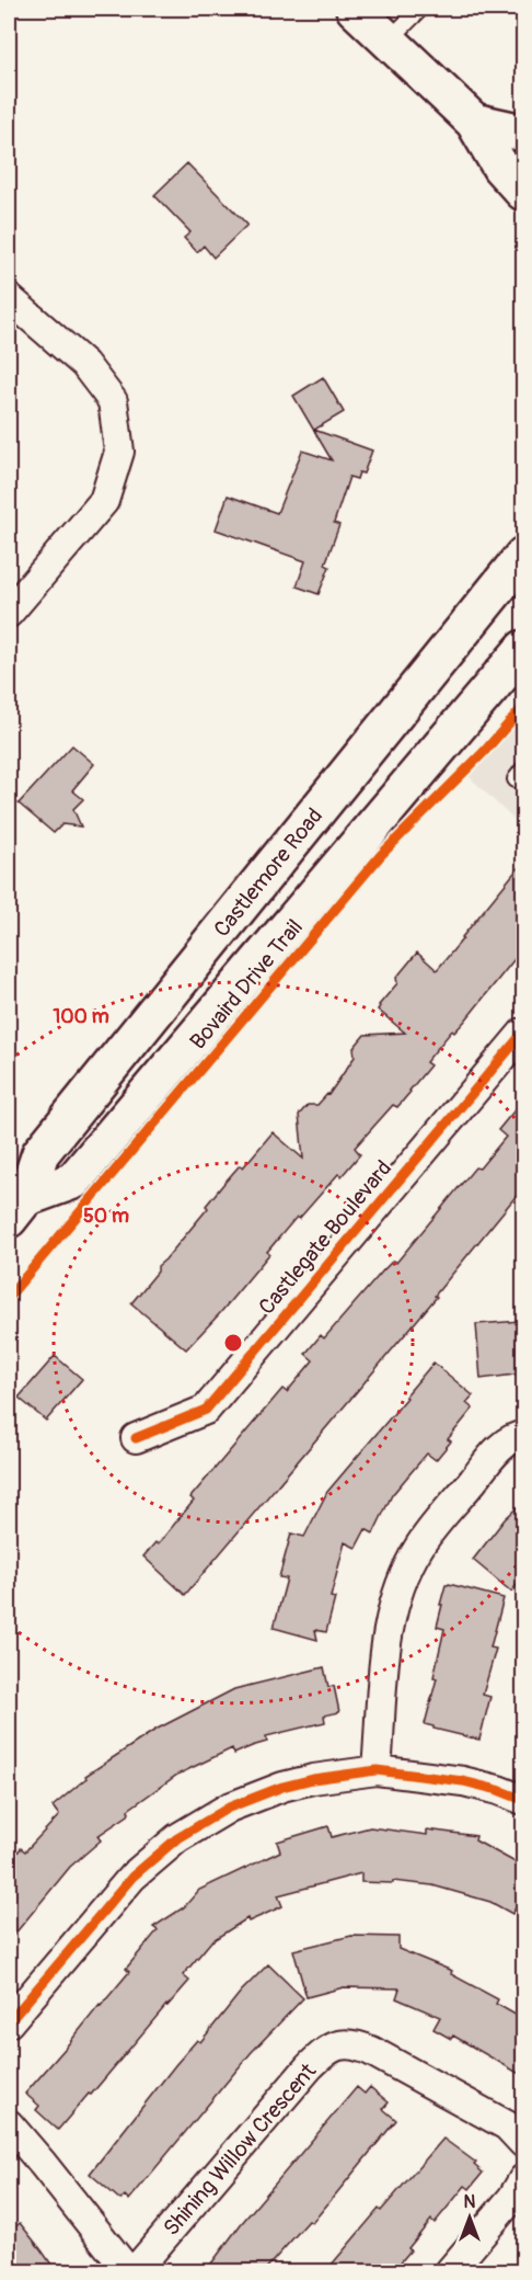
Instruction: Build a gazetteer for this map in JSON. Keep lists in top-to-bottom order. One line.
{"streets":{"main road":["Castlemore Road"],"street":["Castlegate Boulevard","Shining Willow Crescent"],"cycle path":["Bovaird Drive Trail"]},"north":"top","rings":["100 m","50 m"]}
